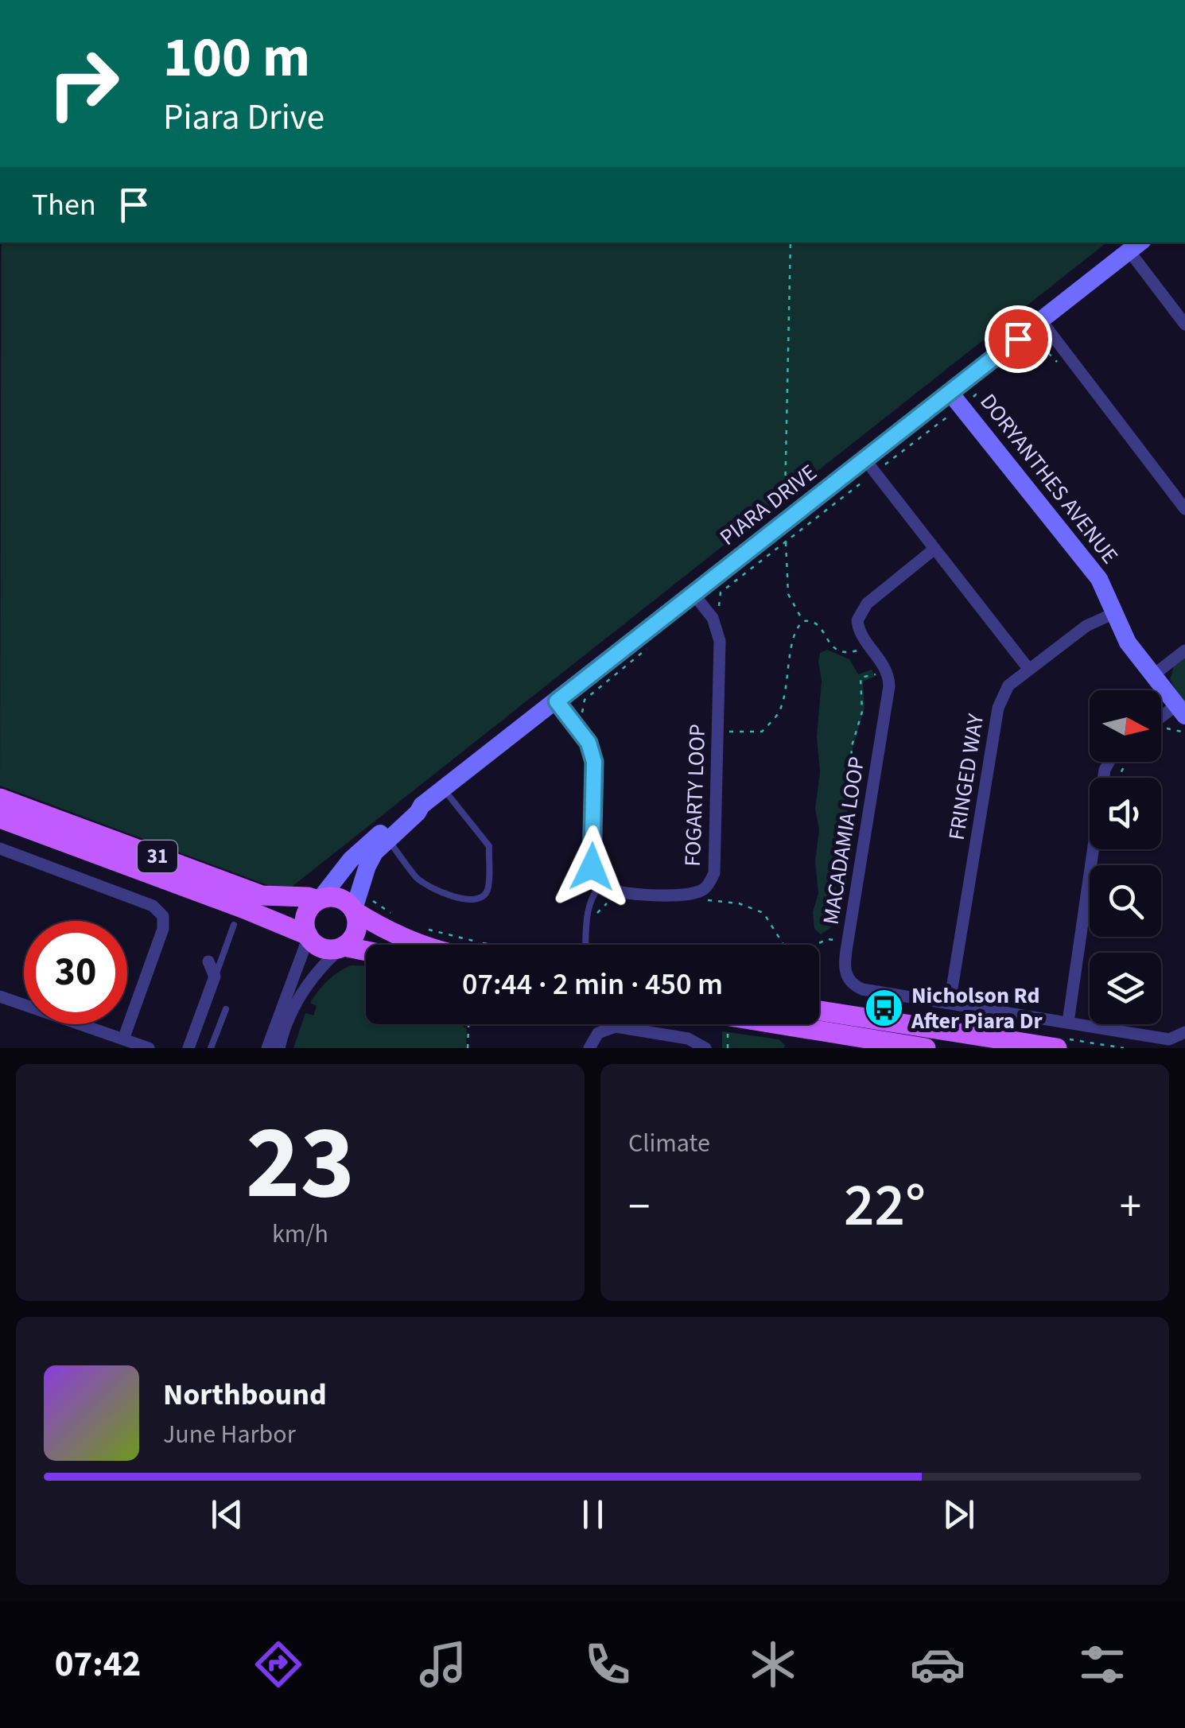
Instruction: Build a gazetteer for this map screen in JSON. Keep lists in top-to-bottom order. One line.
{"streets":{"main road":["31"],"street":["DORYANTHES AVENUE","PIARA DRIVE","FRINGED WAY","FOGARTY LOOP","MACADAMIA LOOP"]},"crossings":[["DORYANTHES AVENUE","PIARA DRIVE"],["DORYANTHES AVENUE","FRINGED WAY"],["PIARA DRIVE","FOGARTY LOOP"],["PIARA DRIVE","31"],["FRINGED WAY","MACADAMIA LOOP"]],"places":{"bus stop":["Nicholson Rd After Piara Dr"]},"north":"right","page":{"turn":["100 m","Piara Drive"],"then":"Then","limit":"30","trip":"07:44 · 2 min · 450 m","tile":[["23","km/h"],"Climate"],"heat":["−","22°","+"],"song":["Northbound","June Harbor"],"tabs":"07:42"}}
